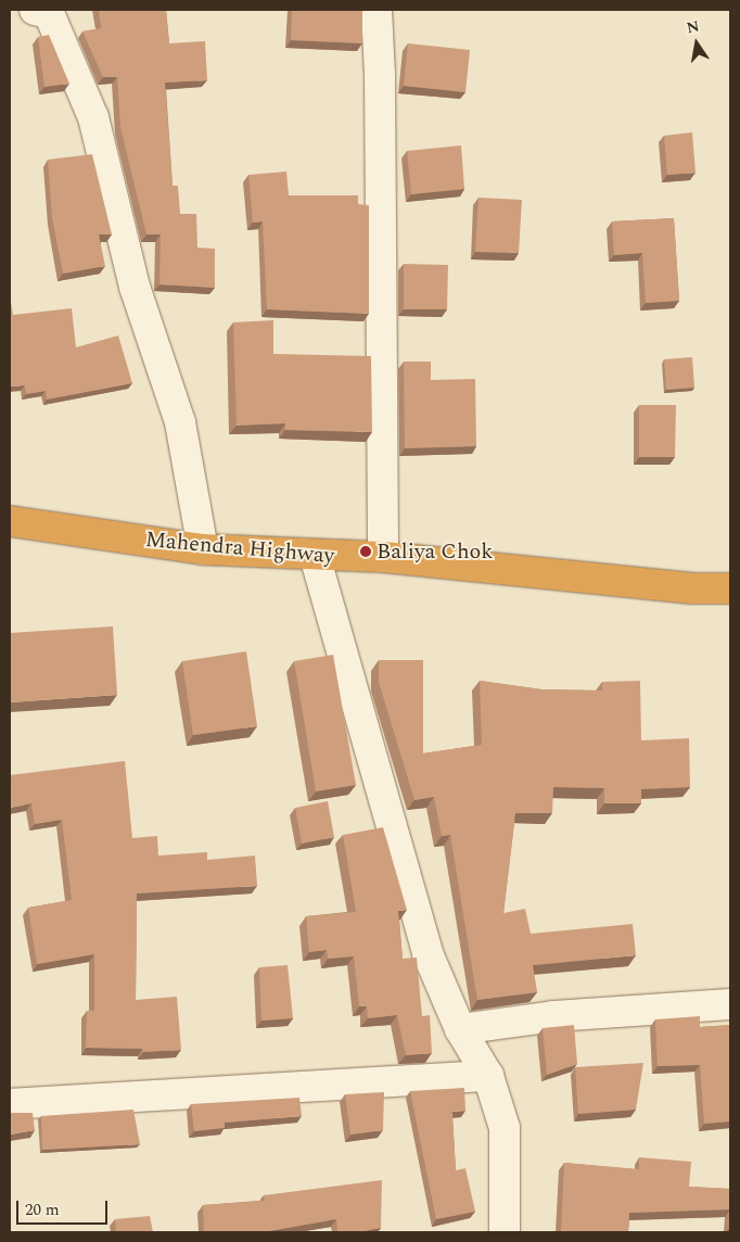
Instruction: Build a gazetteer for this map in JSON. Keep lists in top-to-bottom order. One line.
{"streets":{"highway":["Mahendra Highway"]},"places":["Baliya Chok"],"scale_bar":"20 m","north":"top"}
